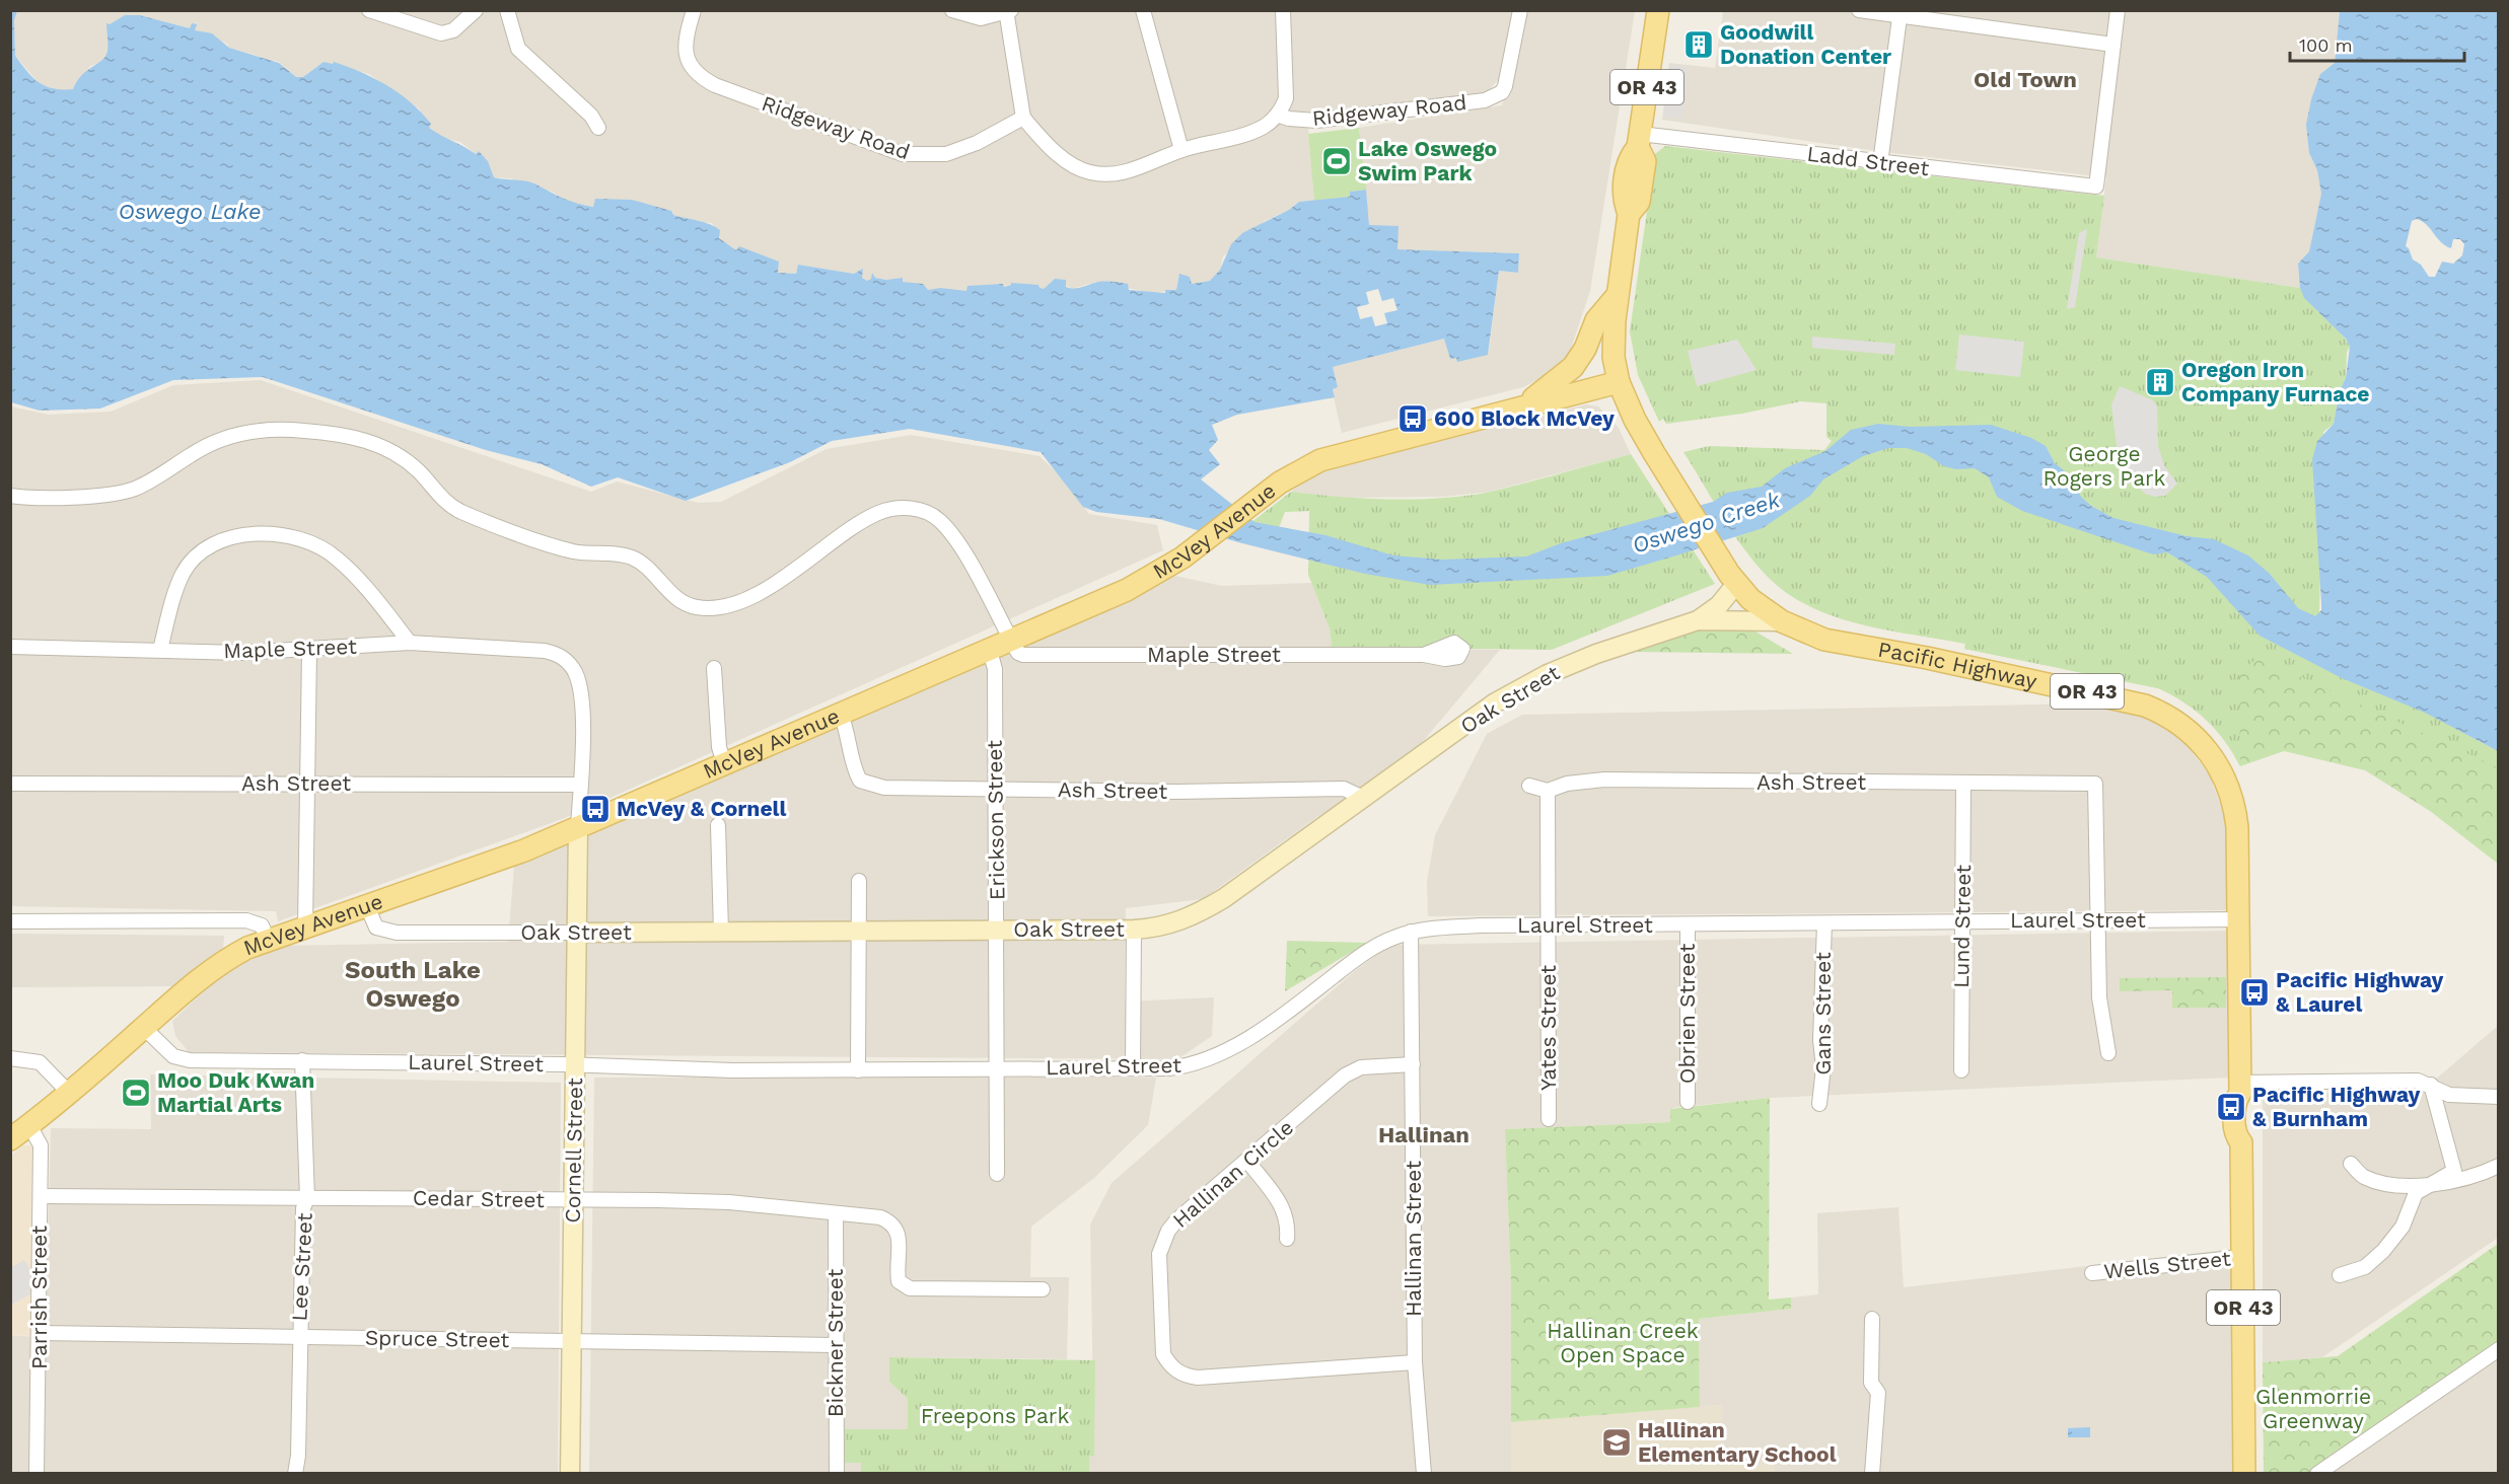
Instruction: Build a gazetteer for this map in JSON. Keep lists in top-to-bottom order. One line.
{"streets":{"main road":["OR 43","McVey Avenue","Pacific Highway"],"street":["Ridgeway Road","Ladd Street","Maple Street","Oak Street","Ash Street","Erickson Street","Laurel Street","Lund Street","Obrien Street","Gans Street","Yates Street","Cornell Street","Hallinan Circle","Cedar Street","Hallinan Street","Wells Street","Lee Street","Parrish Street","Spruce Street","Bickner Street"]},"crossings":[["OR 43","Ladd Street"],["OR 43","McVey Avenue"],["OR 43","Pacific Highway"],["McVey Avenue","Maple Street"],["McVey Avenue","Pacific Highway"],["McVey Avenue","Oak Street"],["McVey Avenue","Ash Street"],["McVey Avenue","Erickson Street"],["McVey Avenue","Laurel Street"],["McVey Avenue","Cornell Street"],["McVey Avenue","Parrish Street"],["Maple Street","Ash Street"],["Pacific Highway","Oak Street"],["Pacific Highway","Laurel Street"],["Pacific Highway","Wells Street"],["Oak Street","Ash Street"],["Oak Street","Erickson Street"],["Oak Street","Cornell Street"],["Ash Street","Erickson Street"],["Ash Street","Laurel Street"],["Ash Street","Lund Street"],["Ash Street","Yates Street"],["Erickson Street","Laurel Street"],["Laurel Street","Lund Street"],["Laurel Street","Obrien Street"],["Laurel Street","Gans Street"],["Laurel Street","Yates Street"],["Laurel Street","Cornell Street"],["Laurel Street","Hallinan Street"],["Laurel Street","Lee Street"],["Cornell Street","Cedar Street"],["Cornell Street","Spruce Street"],["Hallinan Circle","Hallinan Street"],["Cedar Street","Lee Street"],["Cedar Street","Parrish Street"],["Cedar Street","Bickner Street"],["Lee Street","Spruce Street"],["Parrish Street","Spruce Street"],["Spruce Street","Bickner Street"]],"districts":["Old Town","South Lake Oswego","Hallinan"],"water":["Oswego Lake","Oswego Creek"],"parks":["George Rogers Park","Hallinan Creek Open Space","Glenmorrie Greenway","Freepons Park"],"places":{"building":["Goodwill Donation Center","Oregon Iron Company Furnace"],"sports":["Lake Oswego Swim Park","Moo Duk Kwan Martial Arts"],"bus stop":["600 Block McVey","McVey & Cornell","Pacific Highway & Laurel","Pacific Highway & Burnham"],"school or university":["Hallinan Elementary School"]},"scale_bar":"100 m"}
